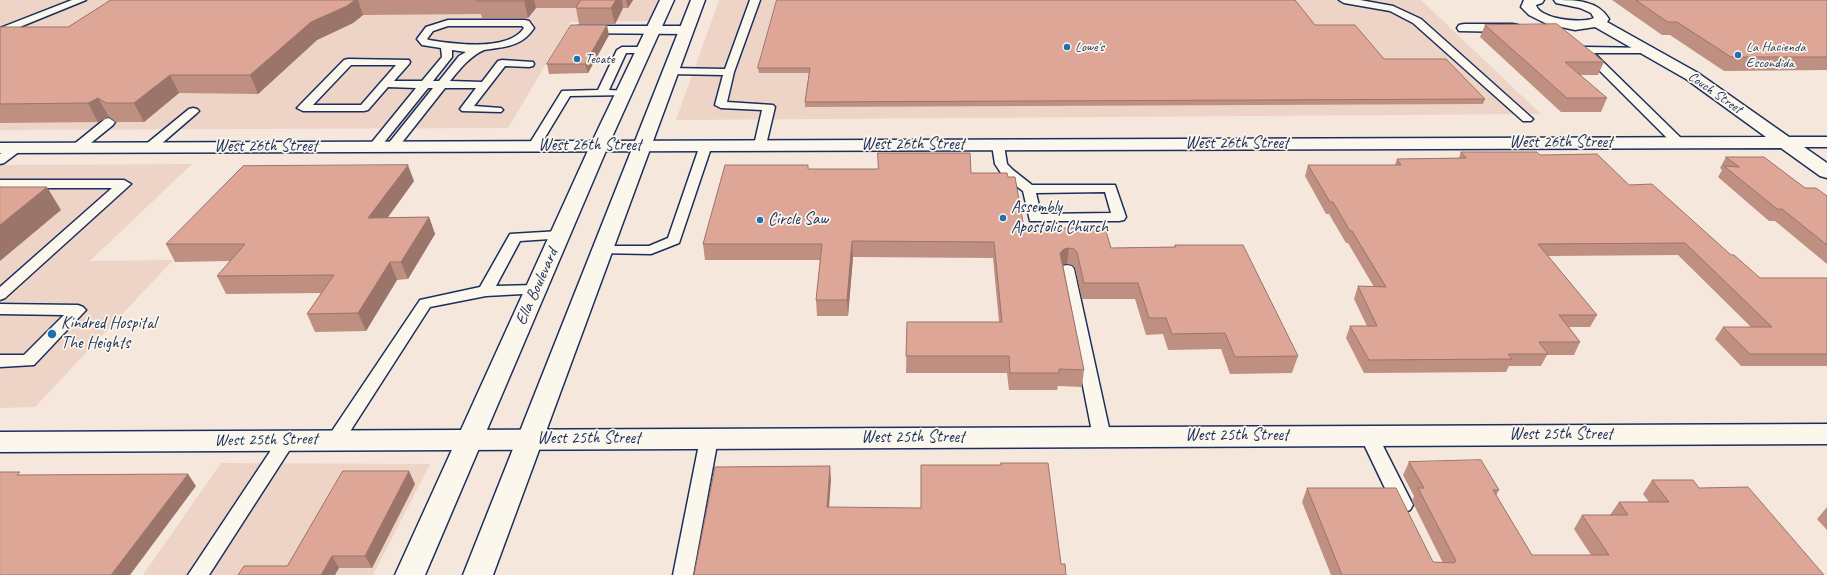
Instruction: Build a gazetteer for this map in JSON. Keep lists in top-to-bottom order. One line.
{"streets":{"street":["Couch Street","West 26th Street","Ella Boulevard","West 25th Street"]},"crossings":[["Couch Street","West 26th Street"],["West 26th Street","Ella Boulevard"],["Ella Boulevard","West 25th Street"]],"places":["Lowe's","La Hacienda Escondida","Tecate","Assembly Apostolic Church","Circle Saw","Kindred Hospital The Heights"]}
